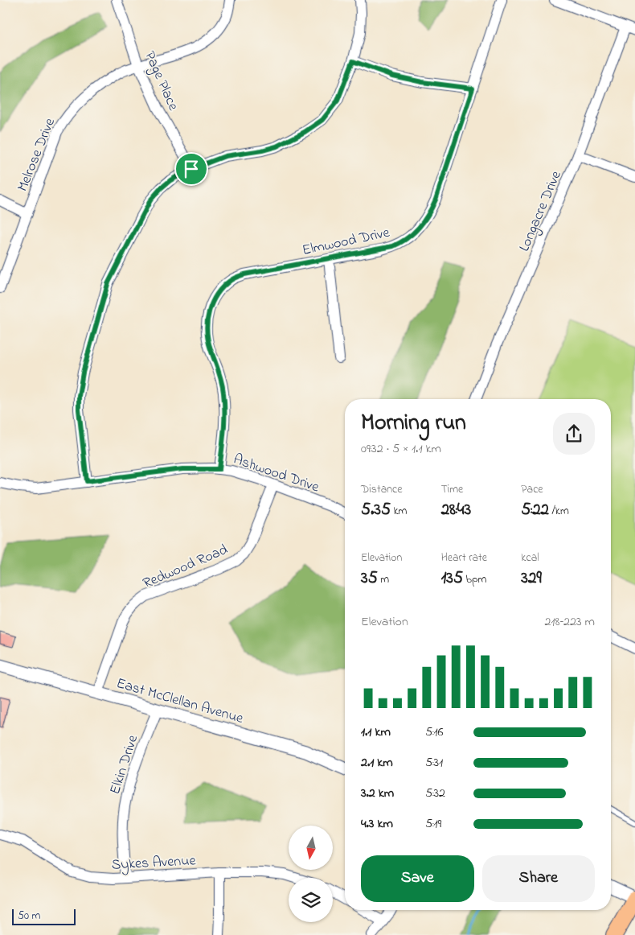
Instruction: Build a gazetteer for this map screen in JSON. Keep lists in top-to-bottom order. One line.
{"streets":{"street":["Page Place","Melrose Drive","Longacre Drive","Elmwood Drive","Ashwood Drive","Redwood Road","East McClellan Avenue","Elkin Drive","Sykes Avenue"]},"crossings":[["Page Place","Melrose Drive"],["Elmwood Drive","Ashwood Drive"],["Ashwood Drive","Redwood Road"],["Redwood Road","East McClellan Avenue"],["East McClellan Avenue","Elkin Drive"],["Elkin Drive","Sykes Avenue"]],"scale_bar":"50 m","north":"bottom","page":{"heading":["Morning run","09:32 · 5 × 1.1 km"],"stats":[["Distance","5.35 km"],["Time","28:43"],["Pace","5:22 /km"],["Elevation","35 m"],["Heart rate","135 bpm"],["kcal","329"]],"chart":["Elevation","218–223 m"],"list":[{"name":"1.1 km","note":"5:16"},{"name":"2.1 km","note":"5:31"},{"name":"3.2 km","note":"5:32"},{"name":"4.3 km","note":"5:19"}],"buttons":["Save","Share"],"scale":"50 m"}}
